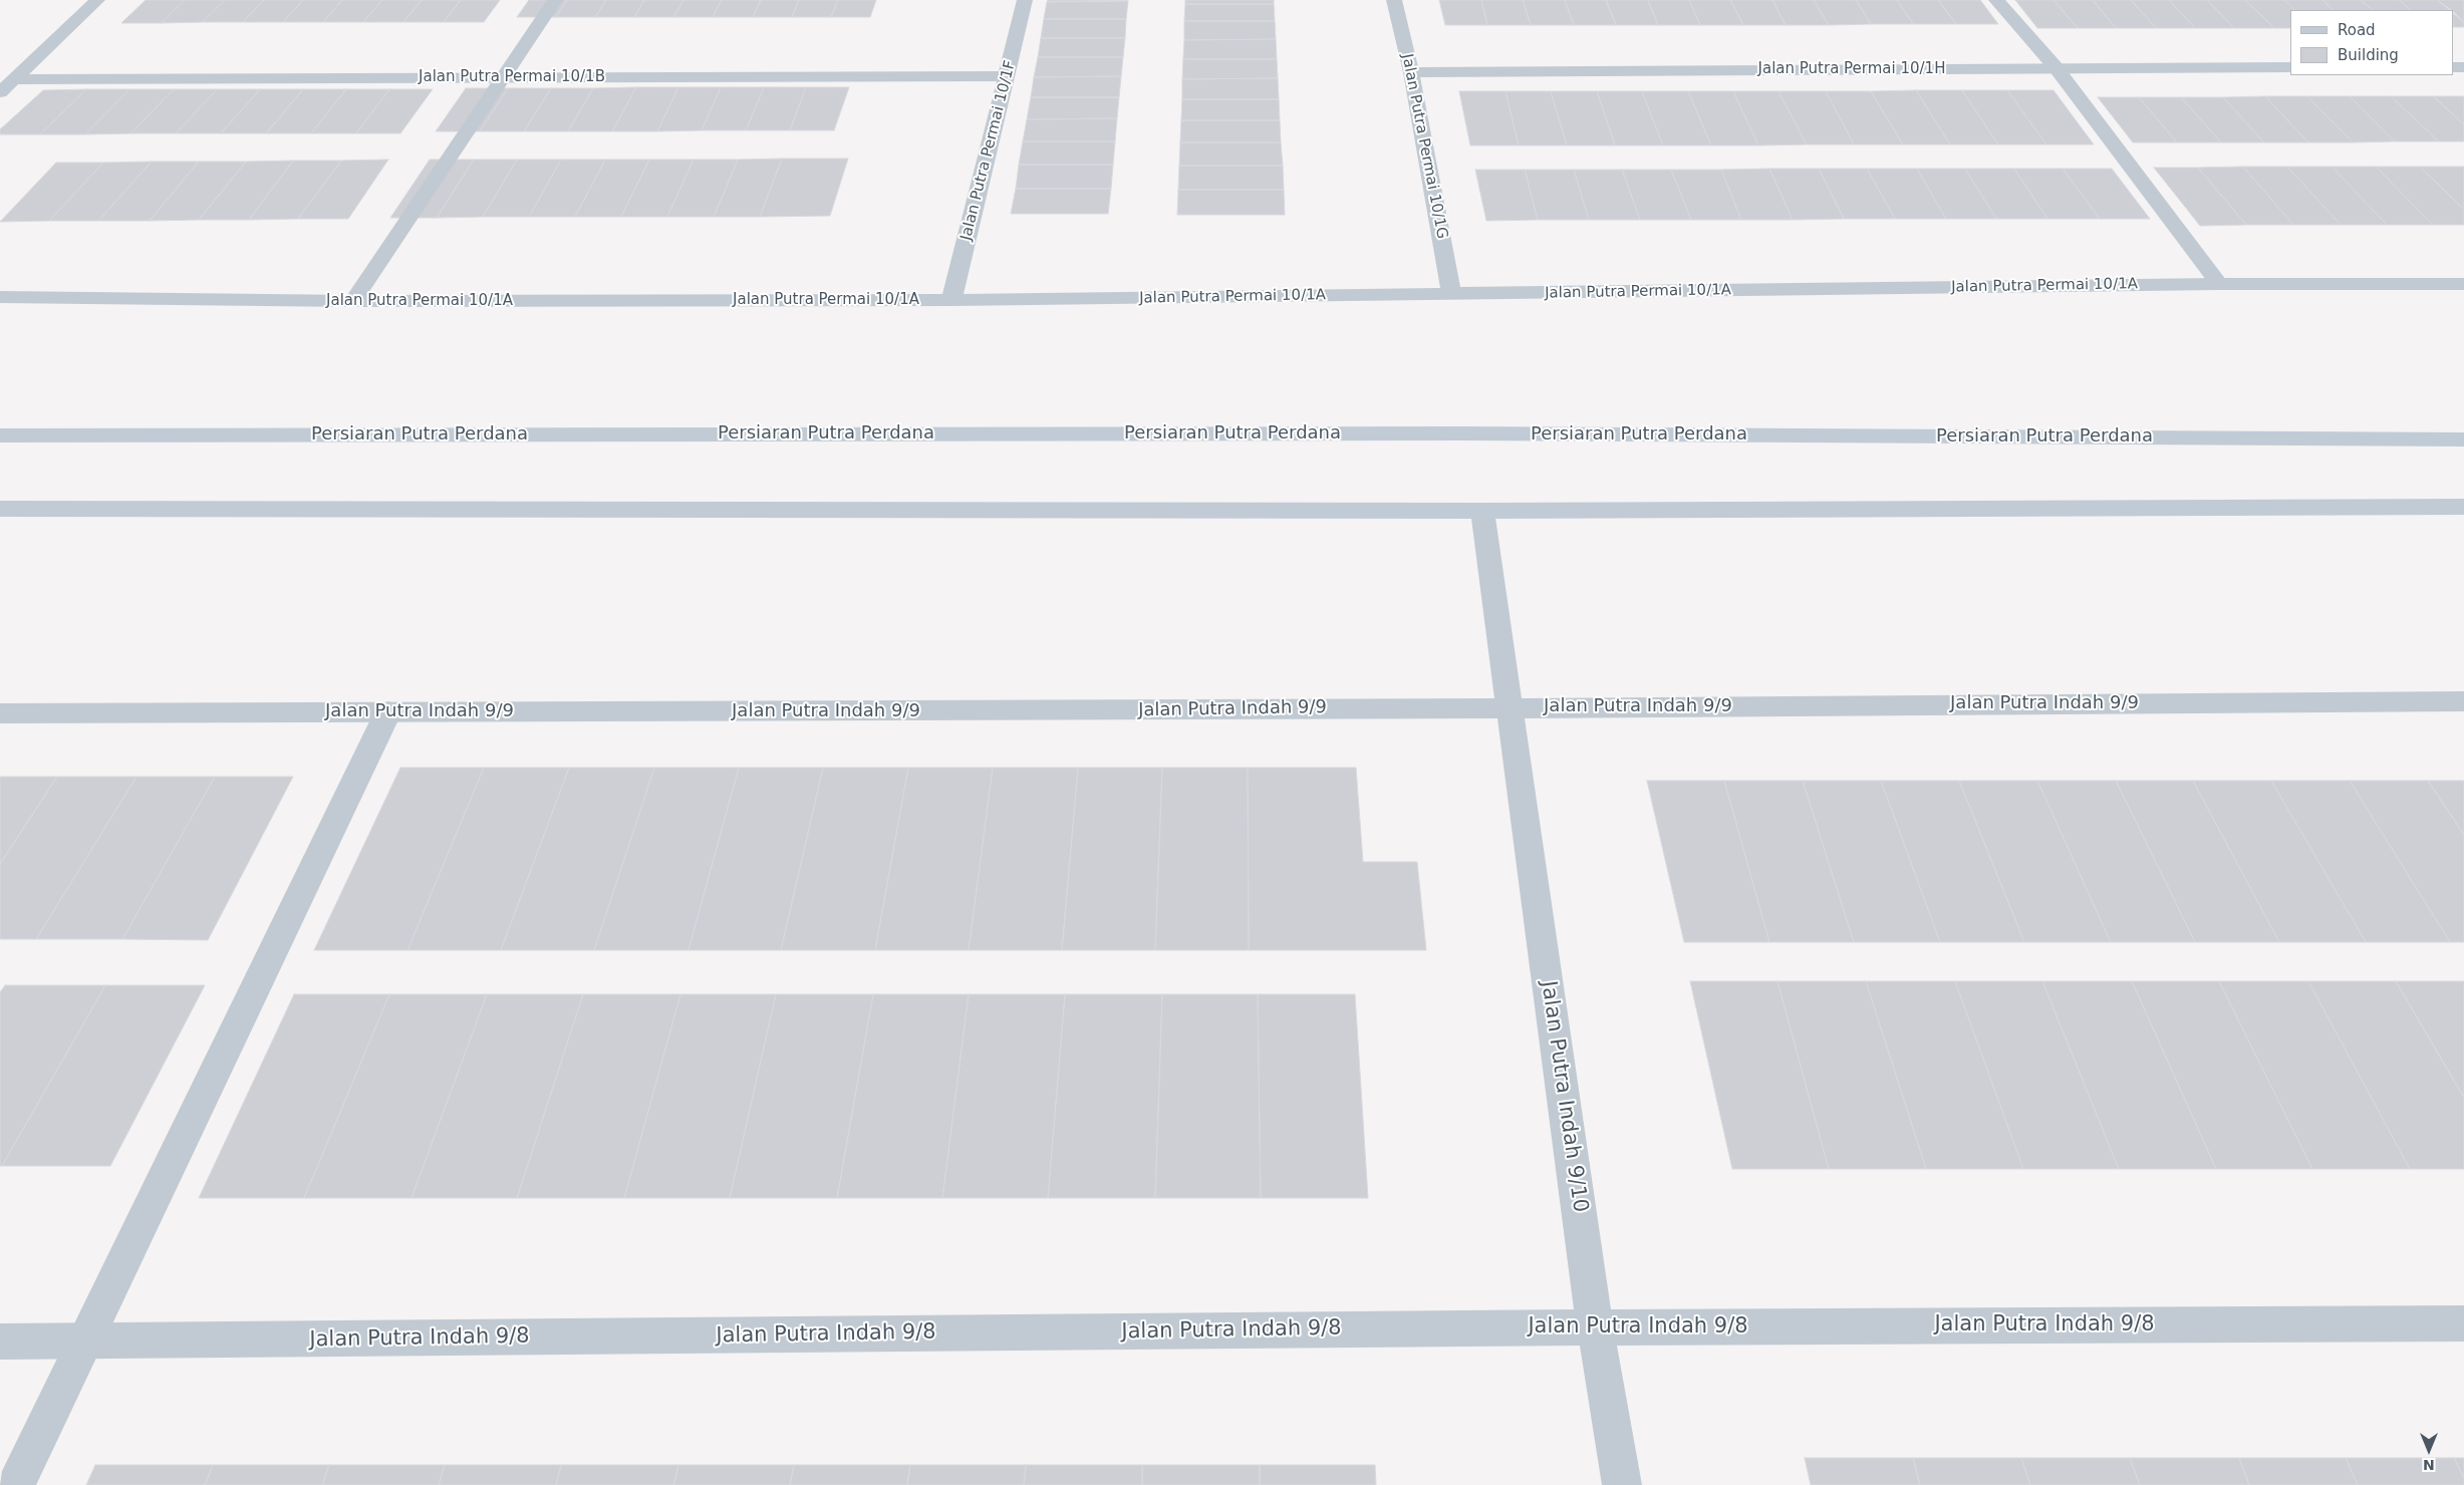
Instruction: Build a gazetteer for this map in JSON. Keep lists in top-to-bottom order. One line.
{"streets":{"main road":["Persiaran Putra Perdana"],"street":["Jalan Putra Permai 10/1H","Jalan Putra Permai 10/1B","Jalan Putra Permai 10/1G","Jalan Putra Permai 10/1F","Jalan Putra Permai 10/1A","Jalan Putra Indah 9/9","Jalan Putra Indah 9/10","Jalan Putra Indah 9/8"]},"crossings":[["Jalan Putra Permai 10/1H","Jalan Putra Permai 10/1G"],["Jalan Putra Permai 10/1B","Jalan Putra Permai 10/1F"],["Jalan Putra Permai 10/1G","Jalan Putra Permai 10/1A"],["Jalan Putra Permai 10/1F","Jalan Putra Permai 10/1A"],["Jalan Putra Indah 9/9","Jalan Putra Indah 9/10"],["Jalan Putra Indah 9/10","Jalan Putra Indah 9/8"]],"legend":["Road","Building"],"north":"bottom"}
